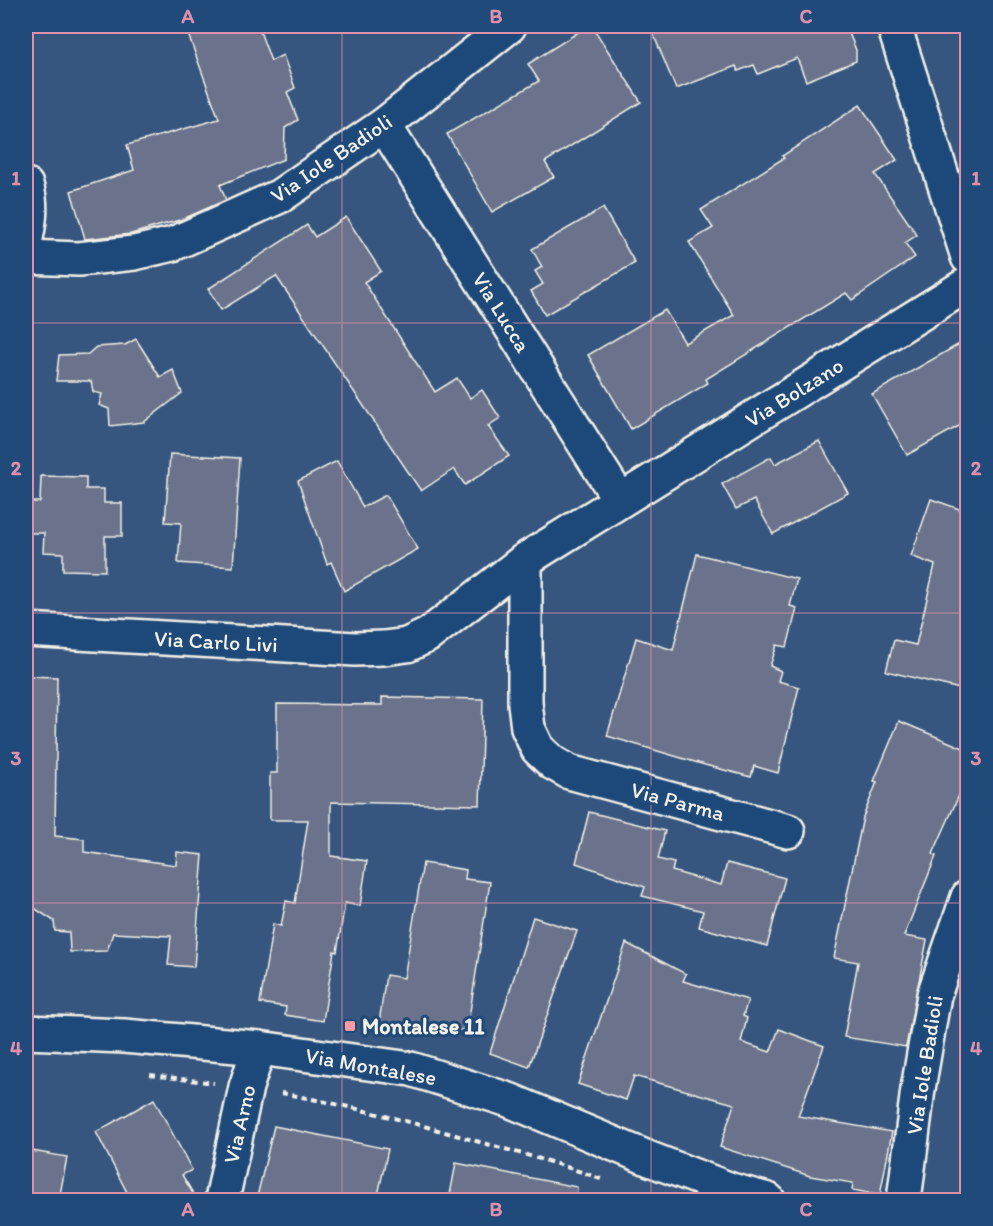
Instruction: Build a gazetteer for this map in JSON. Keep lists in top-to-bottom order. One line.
{"streets":{"street":["Via Iole Badioli","Via Lucca","Via Bolzano","Via Carlo Livi","Via Parma","Via Montalese","Via Arno"]},"crossings":[["Via Iole Badioli","Via Lucca"],["Via Lucca","Via Bolzano"],["Via Bolzano","Via Carlo Livi"],["Via Bolzano","Via Parma"],["Via Montalese","Via Arno"]],"places":{"transit":["Montalese 11"]},"grid":{"columns":["A","B","C"],"rows":["1","2","3","4"]}}
